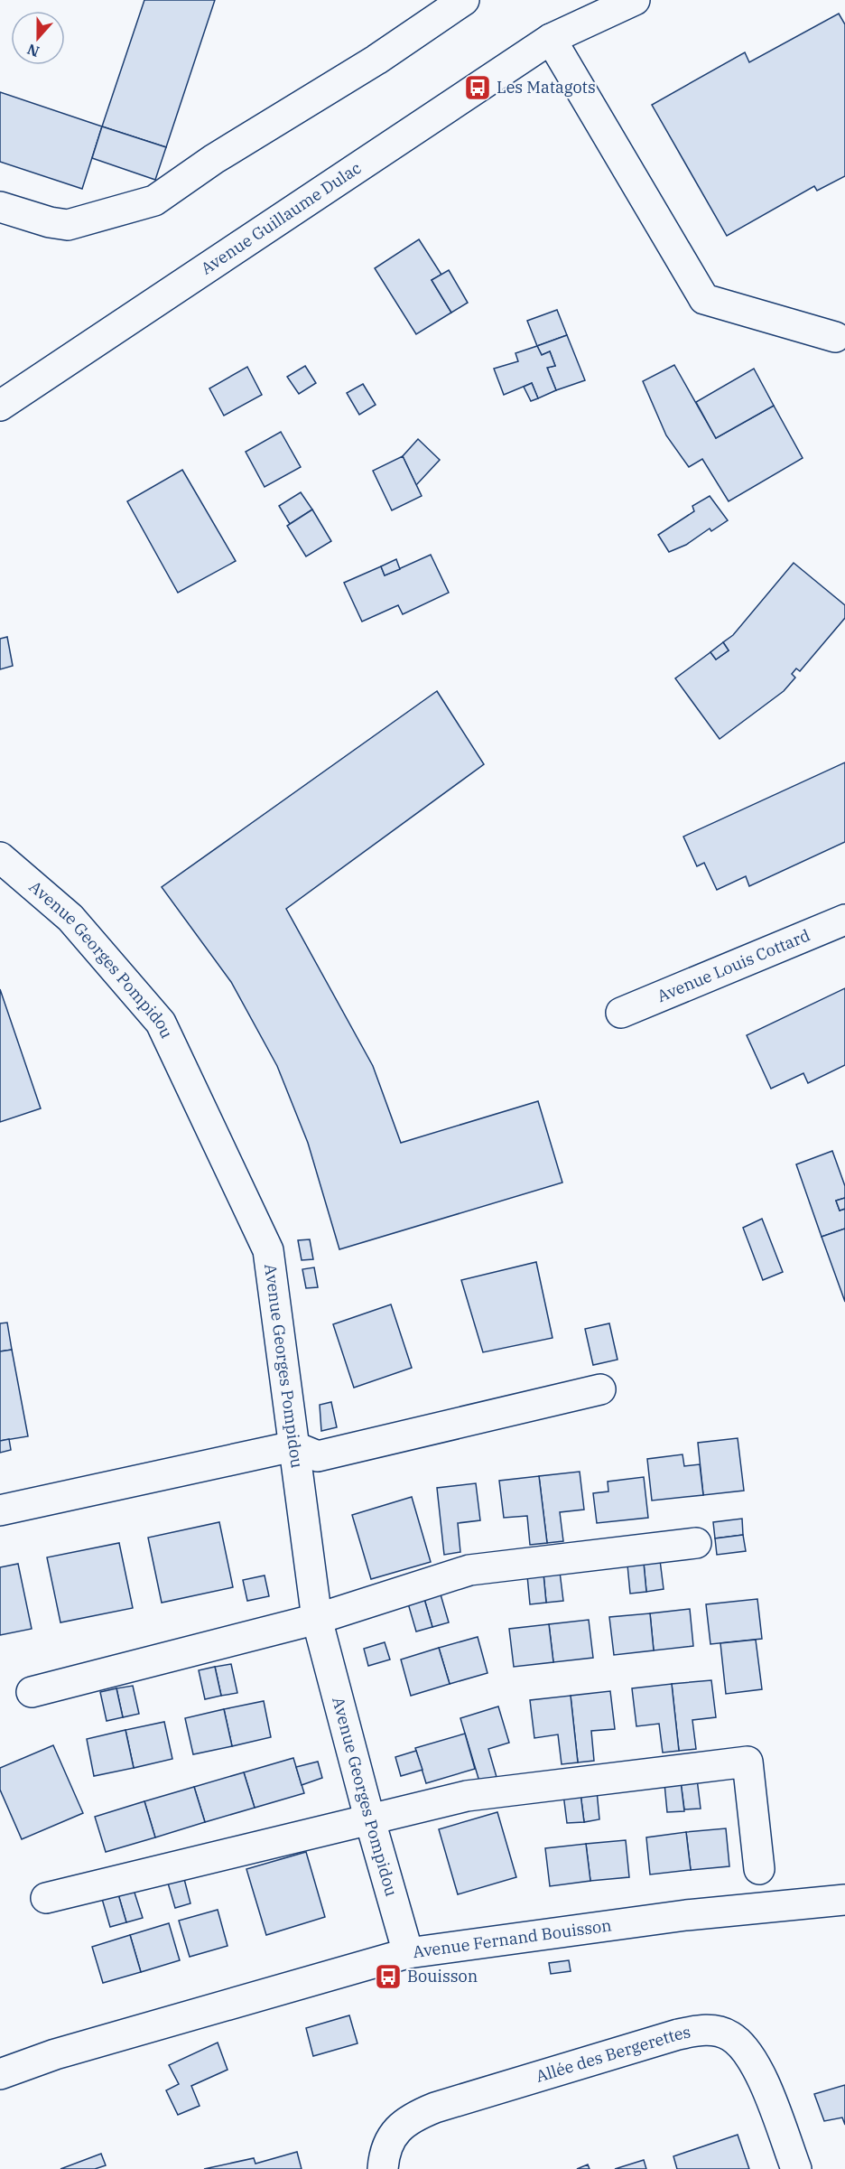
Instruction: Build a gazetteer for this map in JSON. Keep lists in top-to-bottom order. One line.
{"streets":{"street":["Avenue Guillaume Dulac","Avenue Georges Pompidou","Avenue Louis Cottard","Avenue Fernand Bouisson","Allée des Bergerettes"]},"crossings":[["Avenue Georges Pompidou","Avenue Fernand Bouisson"]],"places":{"bus stop":["Les Matagots","Bouisson"]},"north":"bottom"}
